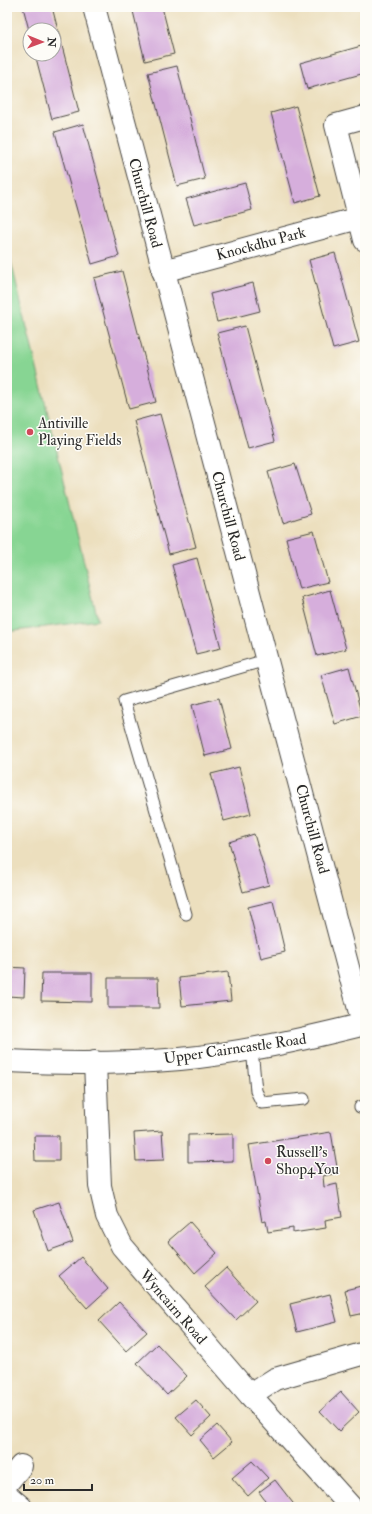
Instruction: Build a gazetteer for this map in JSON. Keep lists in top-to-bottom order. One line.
{"streets":{"street":["Churchill Road","Knockdhu Park","Upper Cairncastle Road","Wyncairn Road"]},"crossings":[["Churchill Road","Knockdhu Park"],["Churchill Road","Upper Cairncastle Road"],["Upper Cairncastle Road","Wyncairn Road"]],"places":["Antiville Playing Fields","Russell's Shop4You"],"scale_bar":"20 m","north":"right"}
